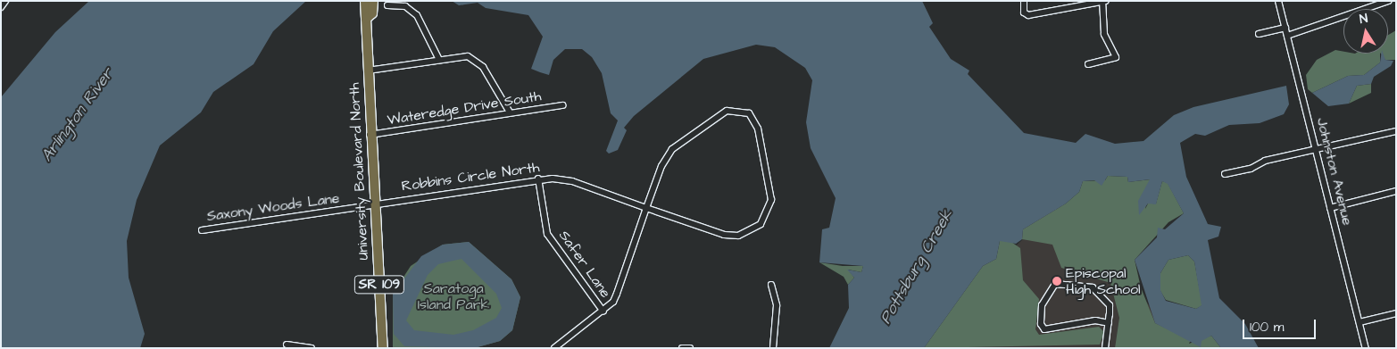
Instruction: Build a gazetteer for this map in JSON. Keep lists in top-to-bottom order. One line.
{"streets":{"main road":["University Boulevard North","SR 109"],"street":["Wateredge Drive South","Johnston Avenue","Robbins Circle North","Saxony Woods Lane","Safer Lane"]},"crossings":[["Wateredge Drive South","University Boulevard North"],["University Boulevard North","Robbins Circle North"],["University Boulevard North","Saxony Woods Lane"],["Robbins Circle North","Saxony Woods Lane"],["Robbins Circle North","Safer Lane"]],"water":["Arlington River","Pottsburg Creek"],"parks":["Saratoga Island Park"],"places":["Episcopal High School"],"scale_bar":"100 m","north":"top"}
